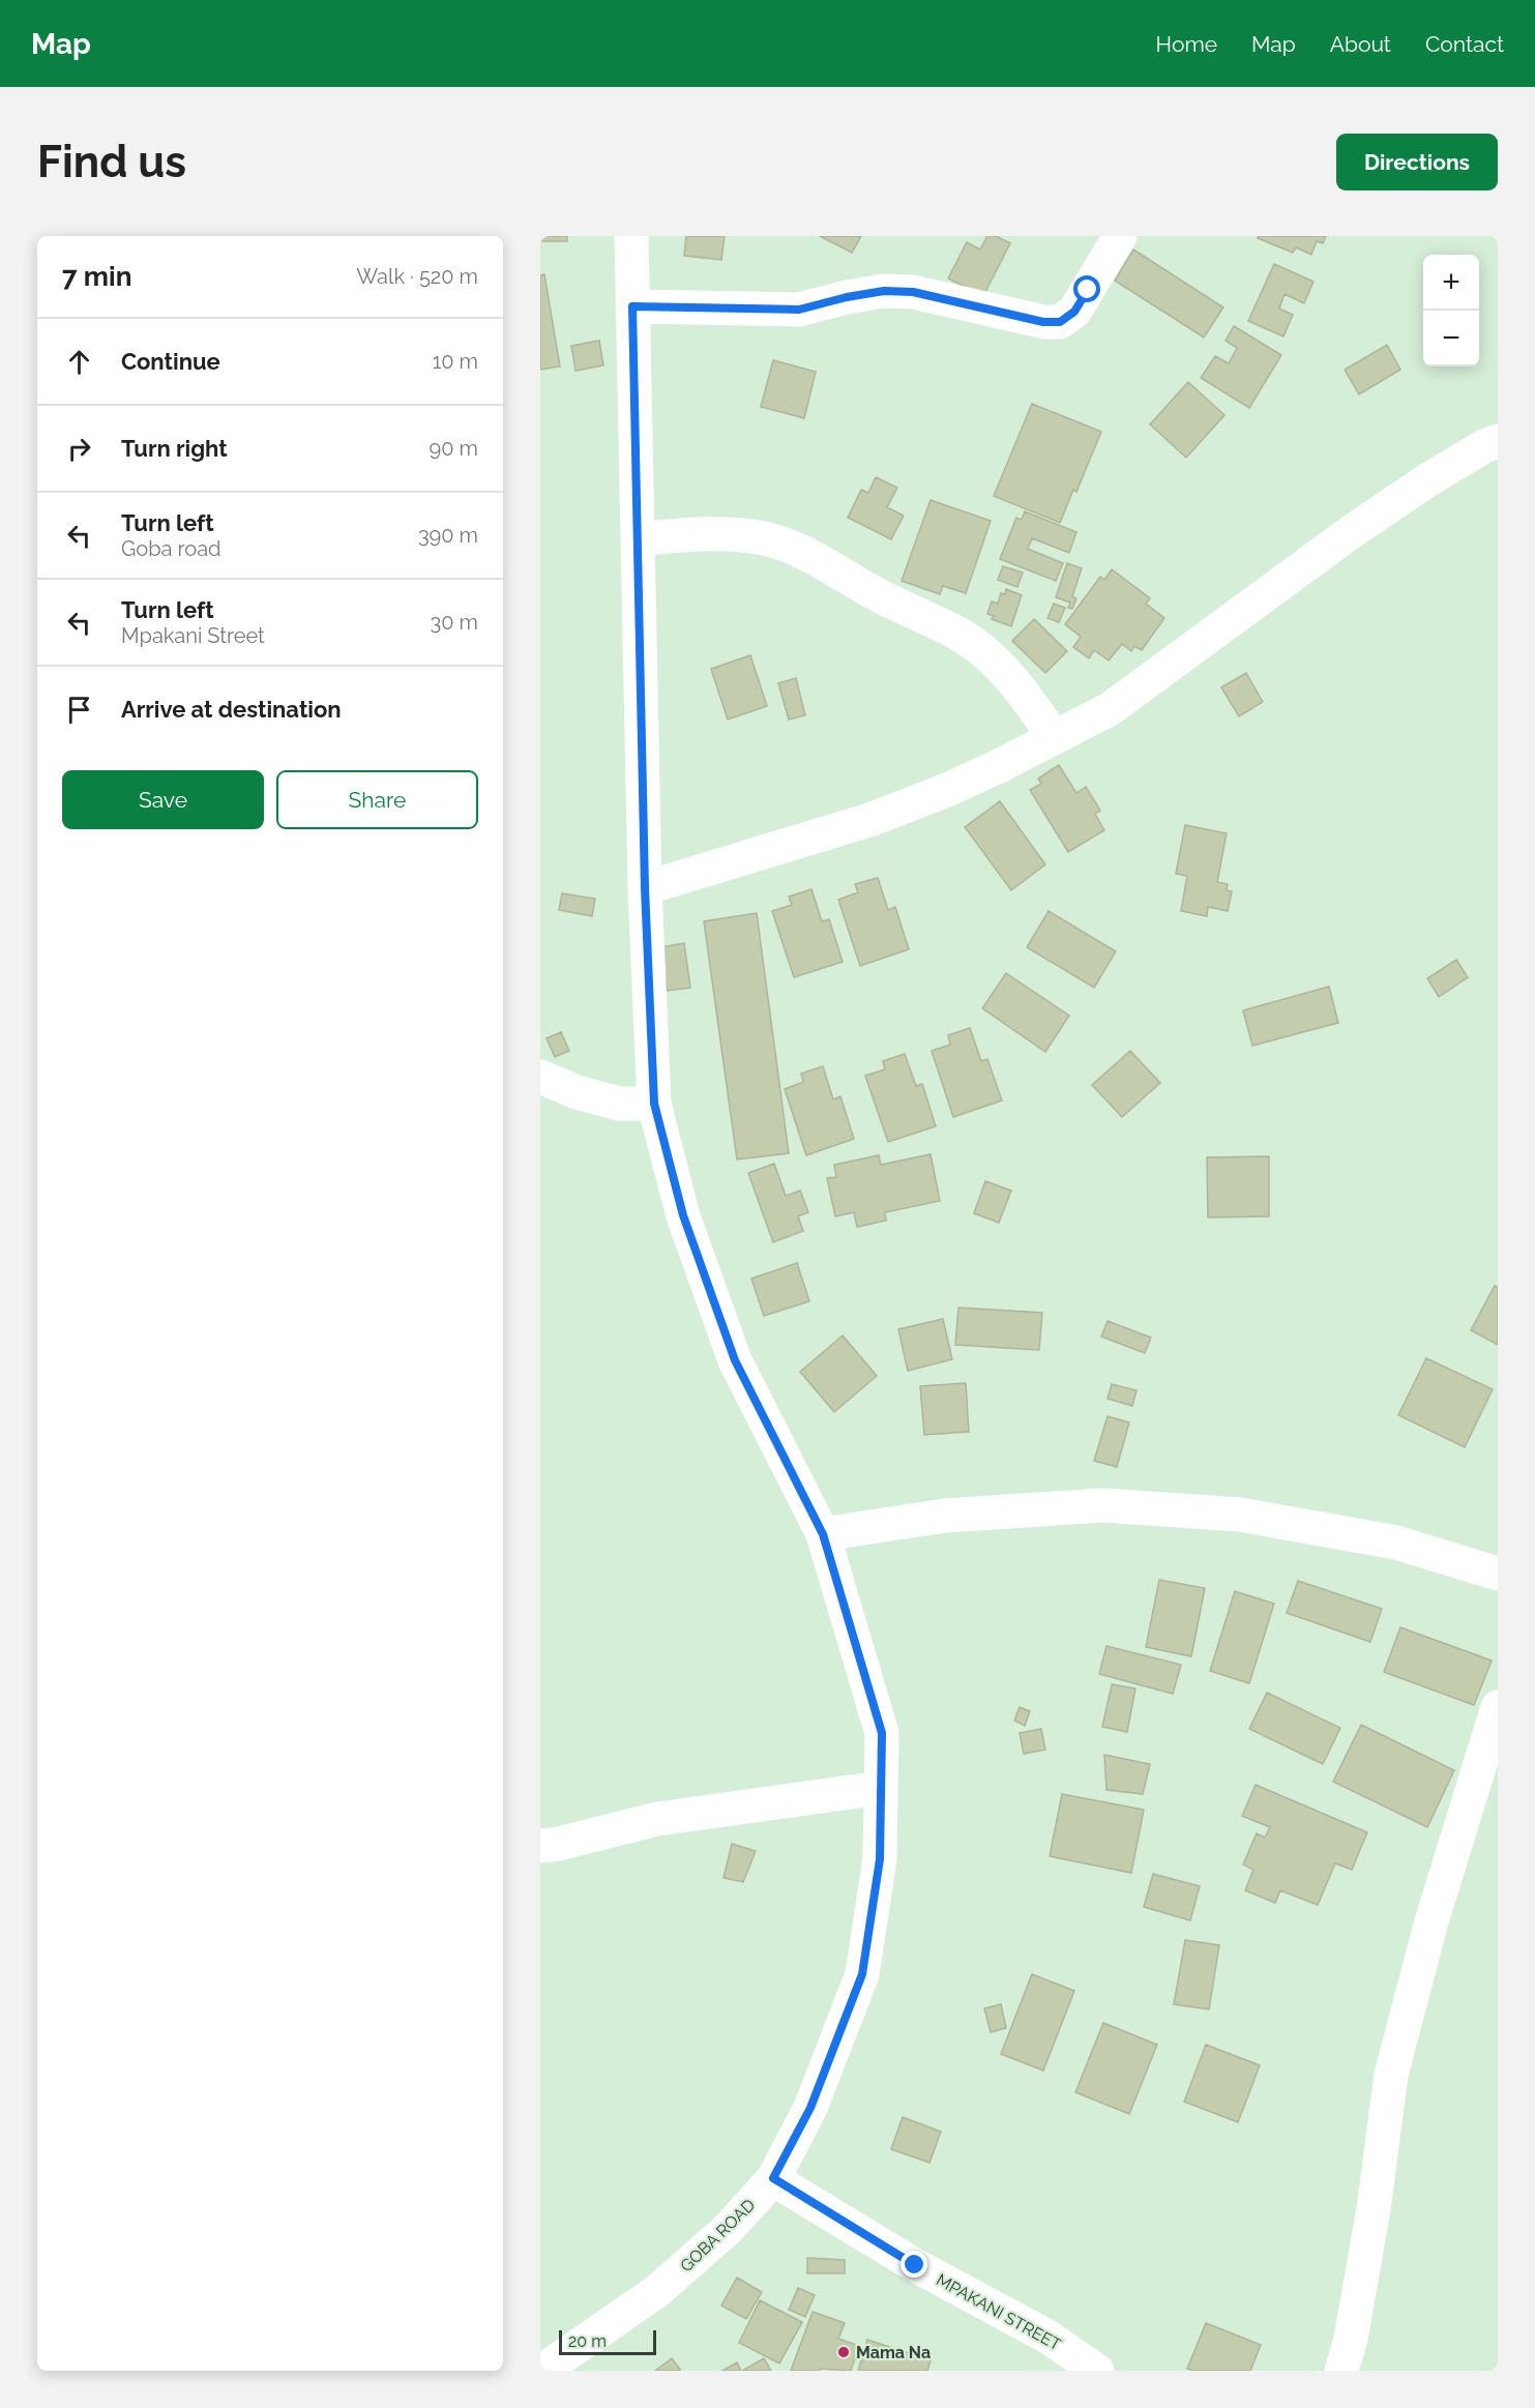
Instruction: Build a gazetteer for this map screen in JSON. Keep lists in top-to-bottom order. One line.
{"streets":{"street":["GOBA ROAD","MPAKANI STREET"]},"crossings":[["GOBA ROAD","MPAKANI STREET"]],"places":["Mama Na"],"scale_bar":"20 m","page":{"header":"Map","nav":["Home","Map","About","Contact"],"buttons":["Directions",["Save","Share"]],"title":"Find us","heading":["7 min","Walk · 520 m"],"map_buttons":["+","−"],"list":[["Continue","10 m"],["Turn right","90 m"],["Turn left","Goba road","390 m"],["Turn left","Mpakani Street","30 m"],"Arrive at destination"],"scale":"20 m"}}
